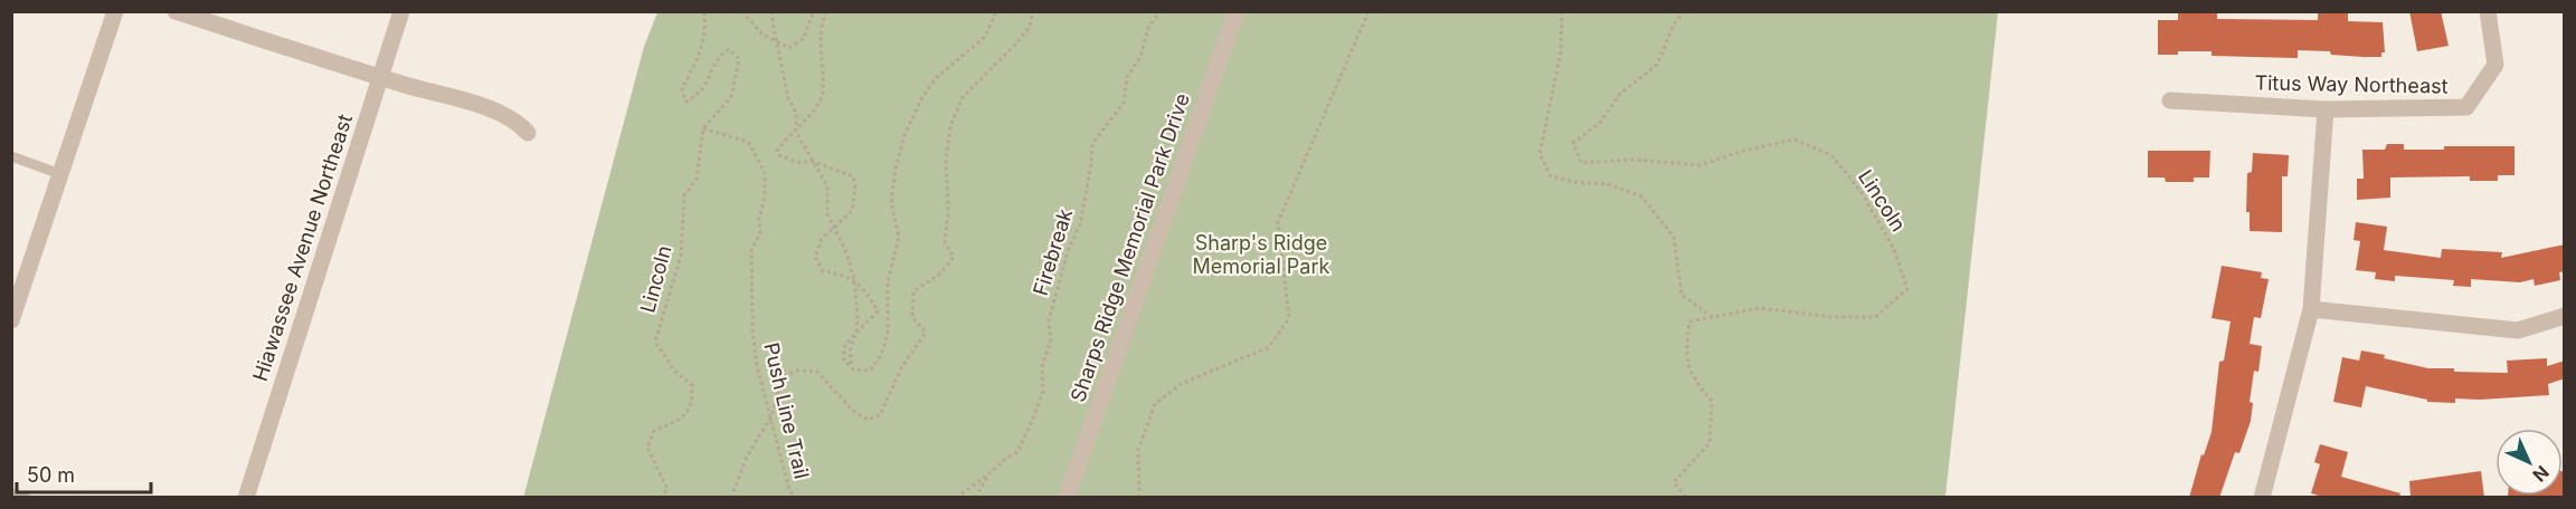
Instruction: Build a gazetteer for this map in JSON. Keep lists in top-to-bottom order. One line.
{"streets":{"street":["Titus Way Northeast","Hiawassee Avenue Northeast","Sharps Ridge Memorial Park Drive"],"path":["Lincoln","Firebreak","Push Line Trail"]},"crossings":[["Lincoln","Push Line Trail"]],"parks":["Sharp's Ridge Memorial Park"],"scale_bar":"50 m","north":"bottom right"}
